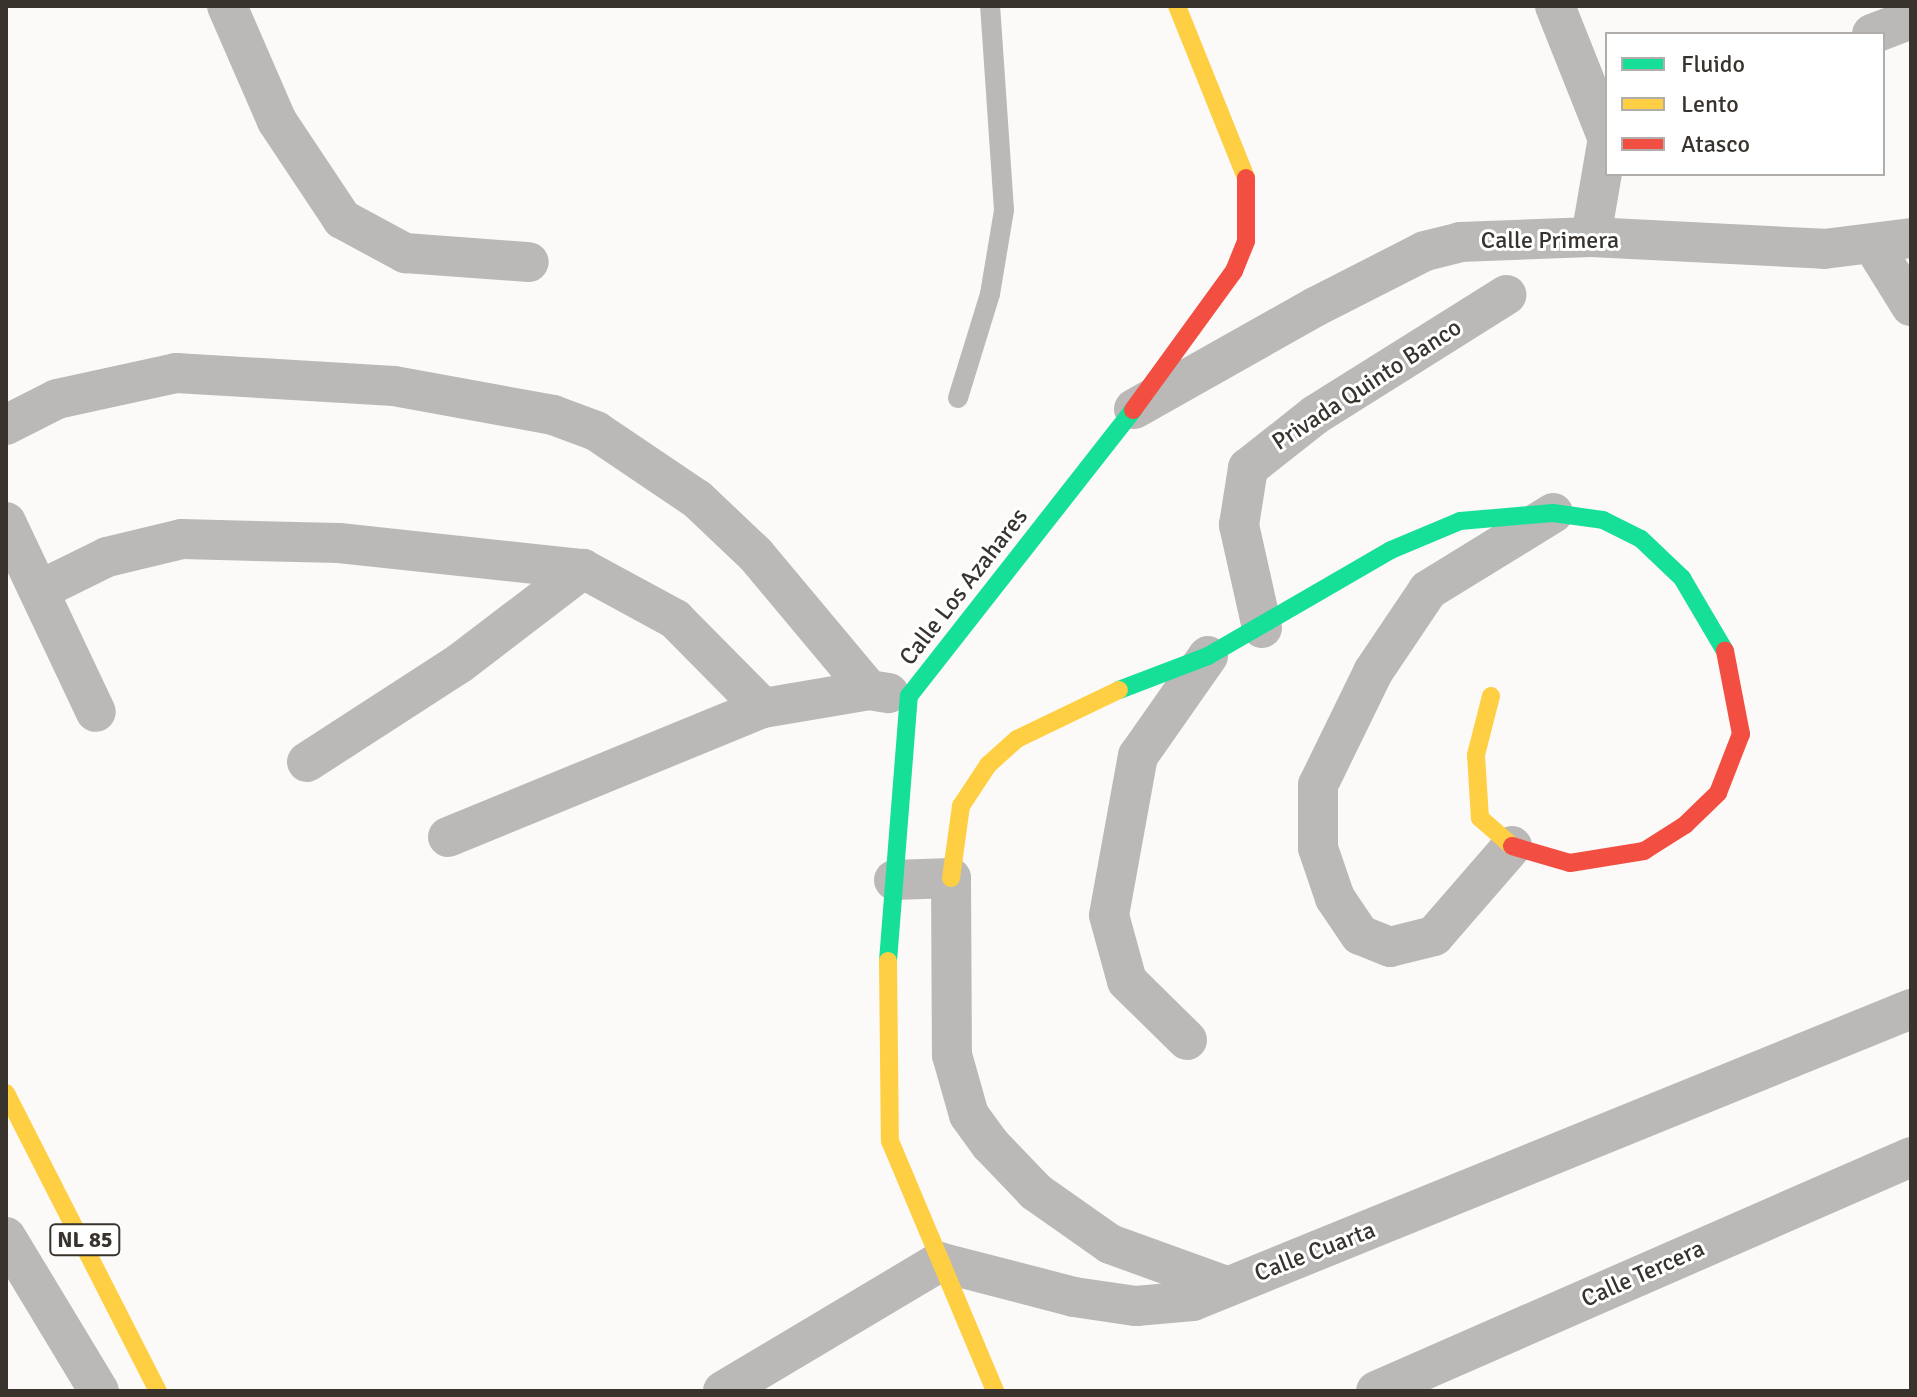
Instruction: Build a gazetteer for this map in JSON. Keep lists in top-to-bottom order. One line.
{"streets":{"street":["Calle Primera","Privada Quinto Banco","Calle Los Azahares","NL 85","Calle Cuarta","Calle Tercera"]},"crossings":[["Calle Primera","Calle Los Azahares"],["Calle Los Azahares","Calle Cuarta"]],"legend":["Fluido","Lento","Atasco"]}
